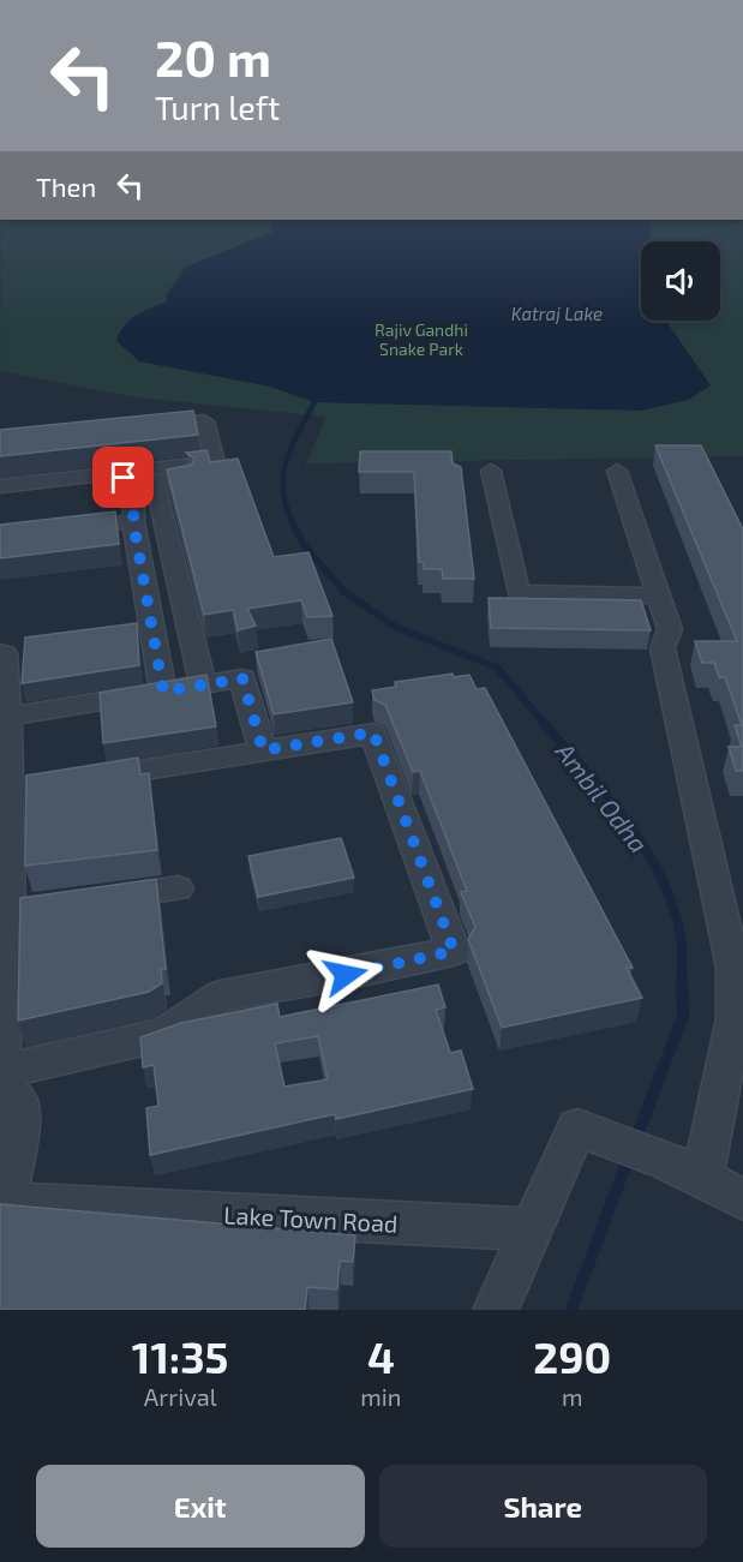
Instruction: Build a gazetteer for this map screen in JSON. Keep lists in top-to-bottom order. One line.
{"streets":{"street":["Lake Town Road"]},"water":["Katraj Lake","Ambil Odha"],"parks":["Rajiv Gandhi Snake Park"],"page":{"turn":["20 m","Turn left"],"then":"Then","eta":["11:35","Arrival","4","min","290","m"],"buttons":["Exit","Share"]}}
